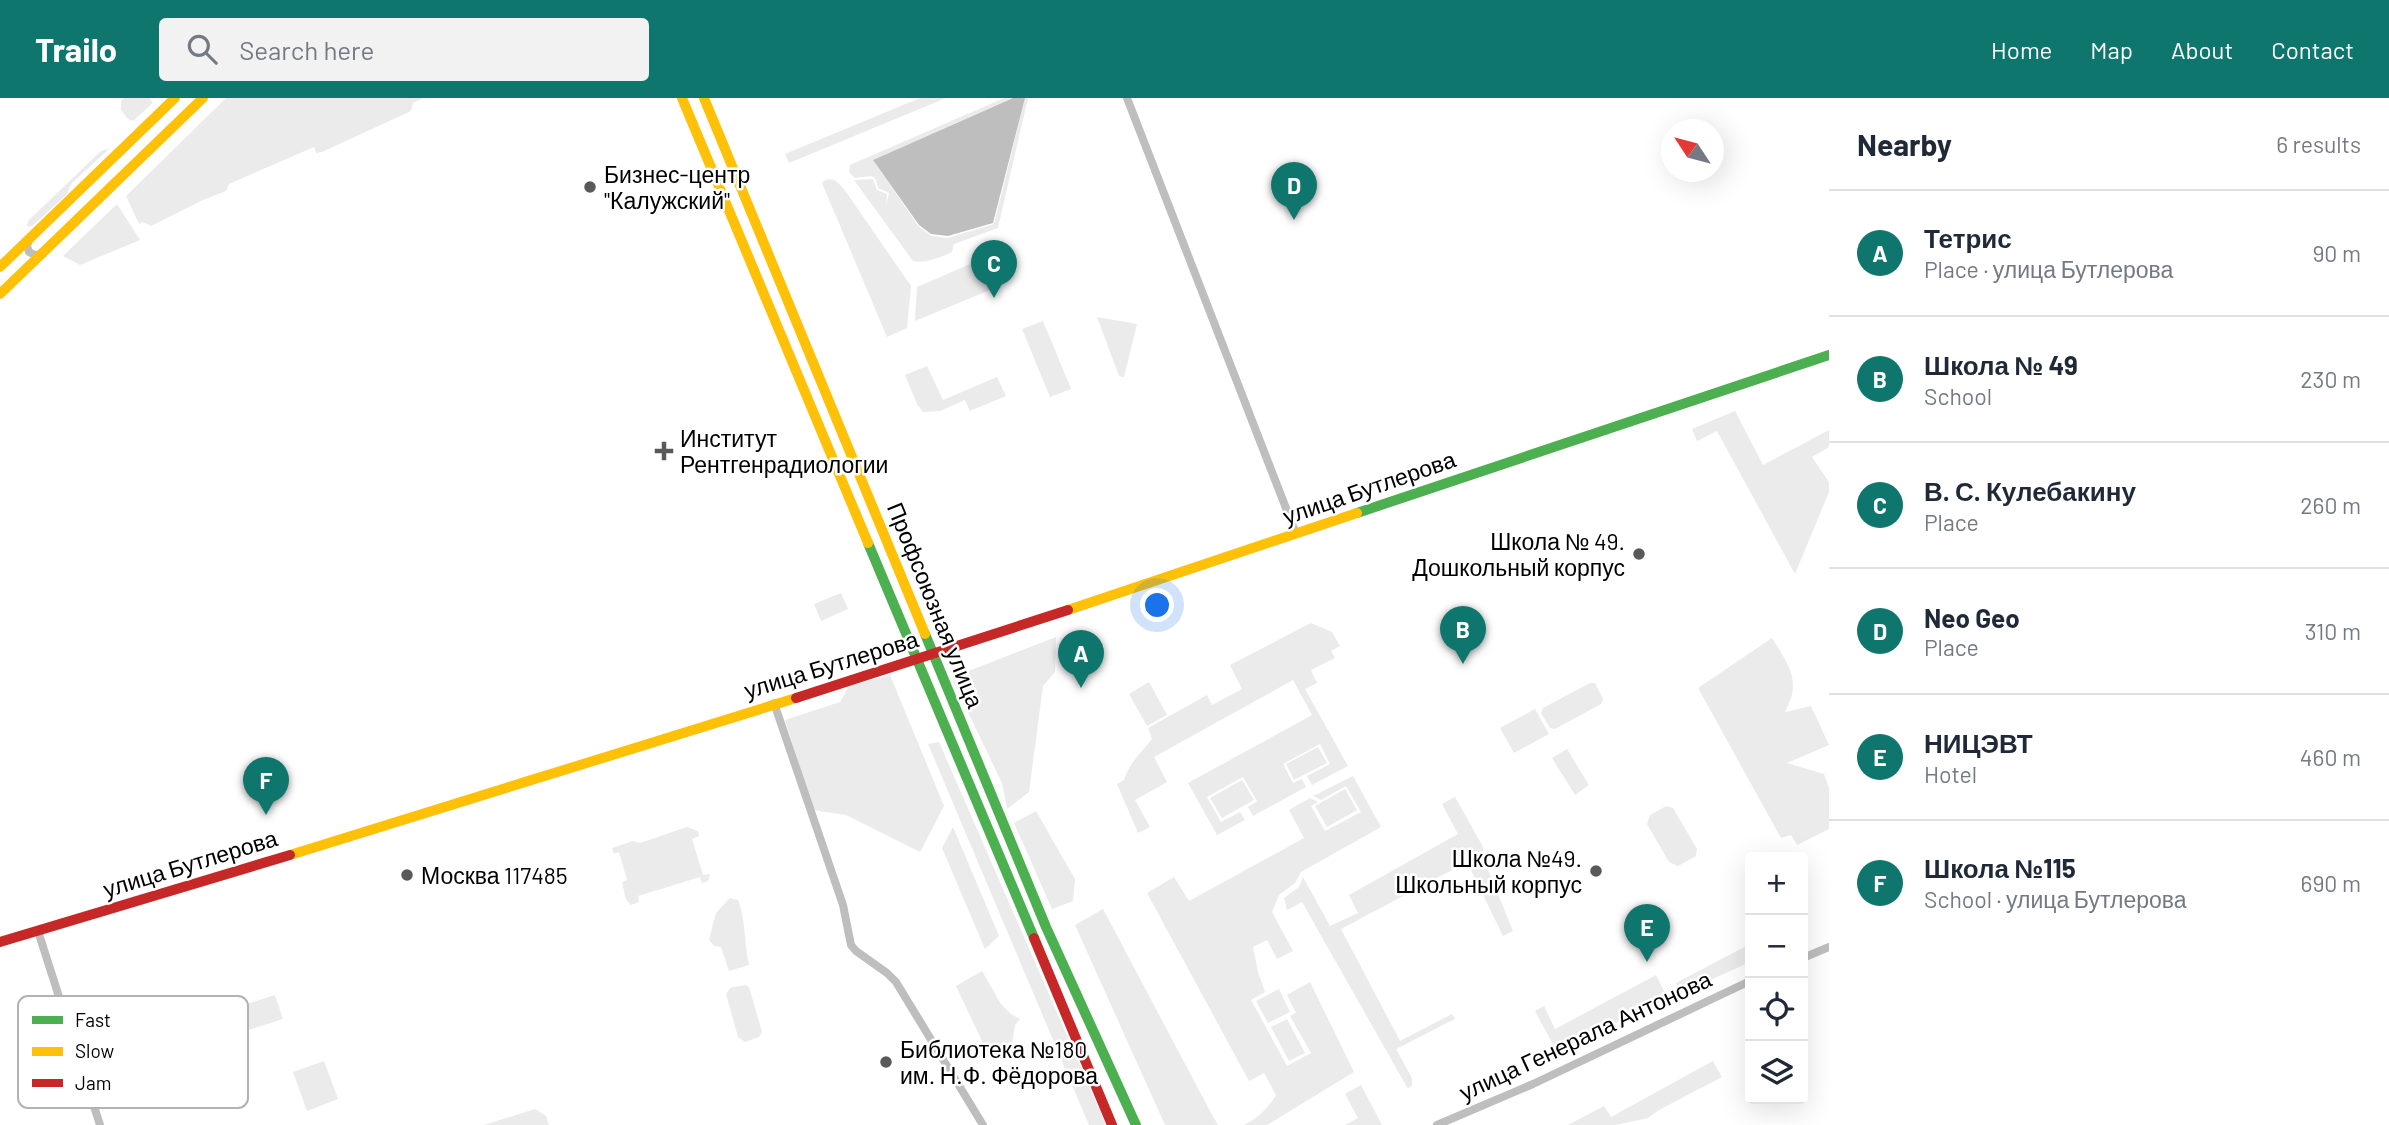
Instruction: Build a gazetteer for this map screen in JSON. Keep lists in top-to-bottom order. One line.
{"streets":{"main road":["улица Бутлерова","Профсоюзная улица"],"street":["улица Генерала Антонова"]},"crossings":[["улица Бутлерова","Профсоюзная улица"]],"places":{"other":["Бизнес-центр \"Калужский\"","Школа № 49. Дошкольный корпус","Школа №49. Школьный корпус","Москва 117485","Библиотека №180 им. Н.Ф. Фёдорова"],"health":["Институт Рентгенрадиологии"]},"legend":["Fast","Slow","Jam"],"north":"top left","page":{"header":"Trailo","search":"Search here","nav":["Home","Map","About","Contact"],"heading":["Nearby","6 results"],"pins":["D","C","B","A","F","E"],"list":[{"mark":"A","name":"Тетрис","note":"Place · улица Бутлерова","value":"90 m"},{"mark":"B","name":"Школа № 49","note":"School","value":"230 m"},{"mark":"C","name":"В. С. Кулебакину","note":"Place","value":"260 m"},{"mark":"D","name":"Neo Geo","note":"Place","value":"310 m"},{"mark":"E","name":"НИЦЭВТ","note":"Hotel","value":"460 m"},{"mark":"F","name":"Школа №115","note":"School · улица Бутлерова","value":"690 m"}],"map_buttons":["+","−"]}}
